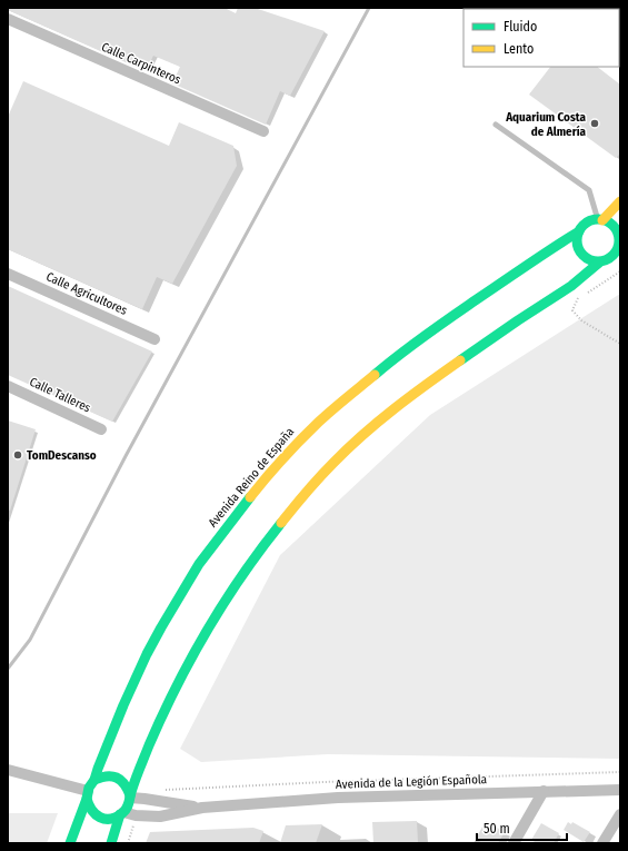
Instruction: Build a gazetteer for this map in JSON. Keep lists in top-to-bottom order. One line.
{"streets":{"street":["Calle Carpinteros","Calle Agricultores","Calle Talleres","Avenida Reino de España","Avenida de la Legión Española"]},"crossings":[["Avenida Reino de España","Avenida de la Legión Española"]],"places":["Aquarium Costa de Almería","TomDescanso"],"legend":["Fluido","Lento"],"scale_bar":"50 m"}
